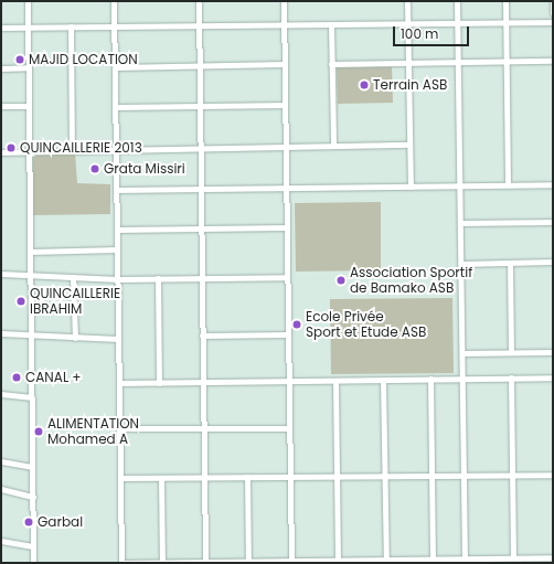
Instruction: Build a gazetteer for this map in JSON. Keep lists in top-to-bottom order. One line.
{"places":["MAJID LOCATION","Terrain ASB","QUINCAILLERIE 2013","Grata Missiri","Association Sportif de Bamako ASB","QUINCAILLERIE IBRAHIM","Ecole Privée Sport et Etude ASB","CANAL +","ALIMENTATION Mohamed A","Garbal"],"scale_bar":"100 m"}
